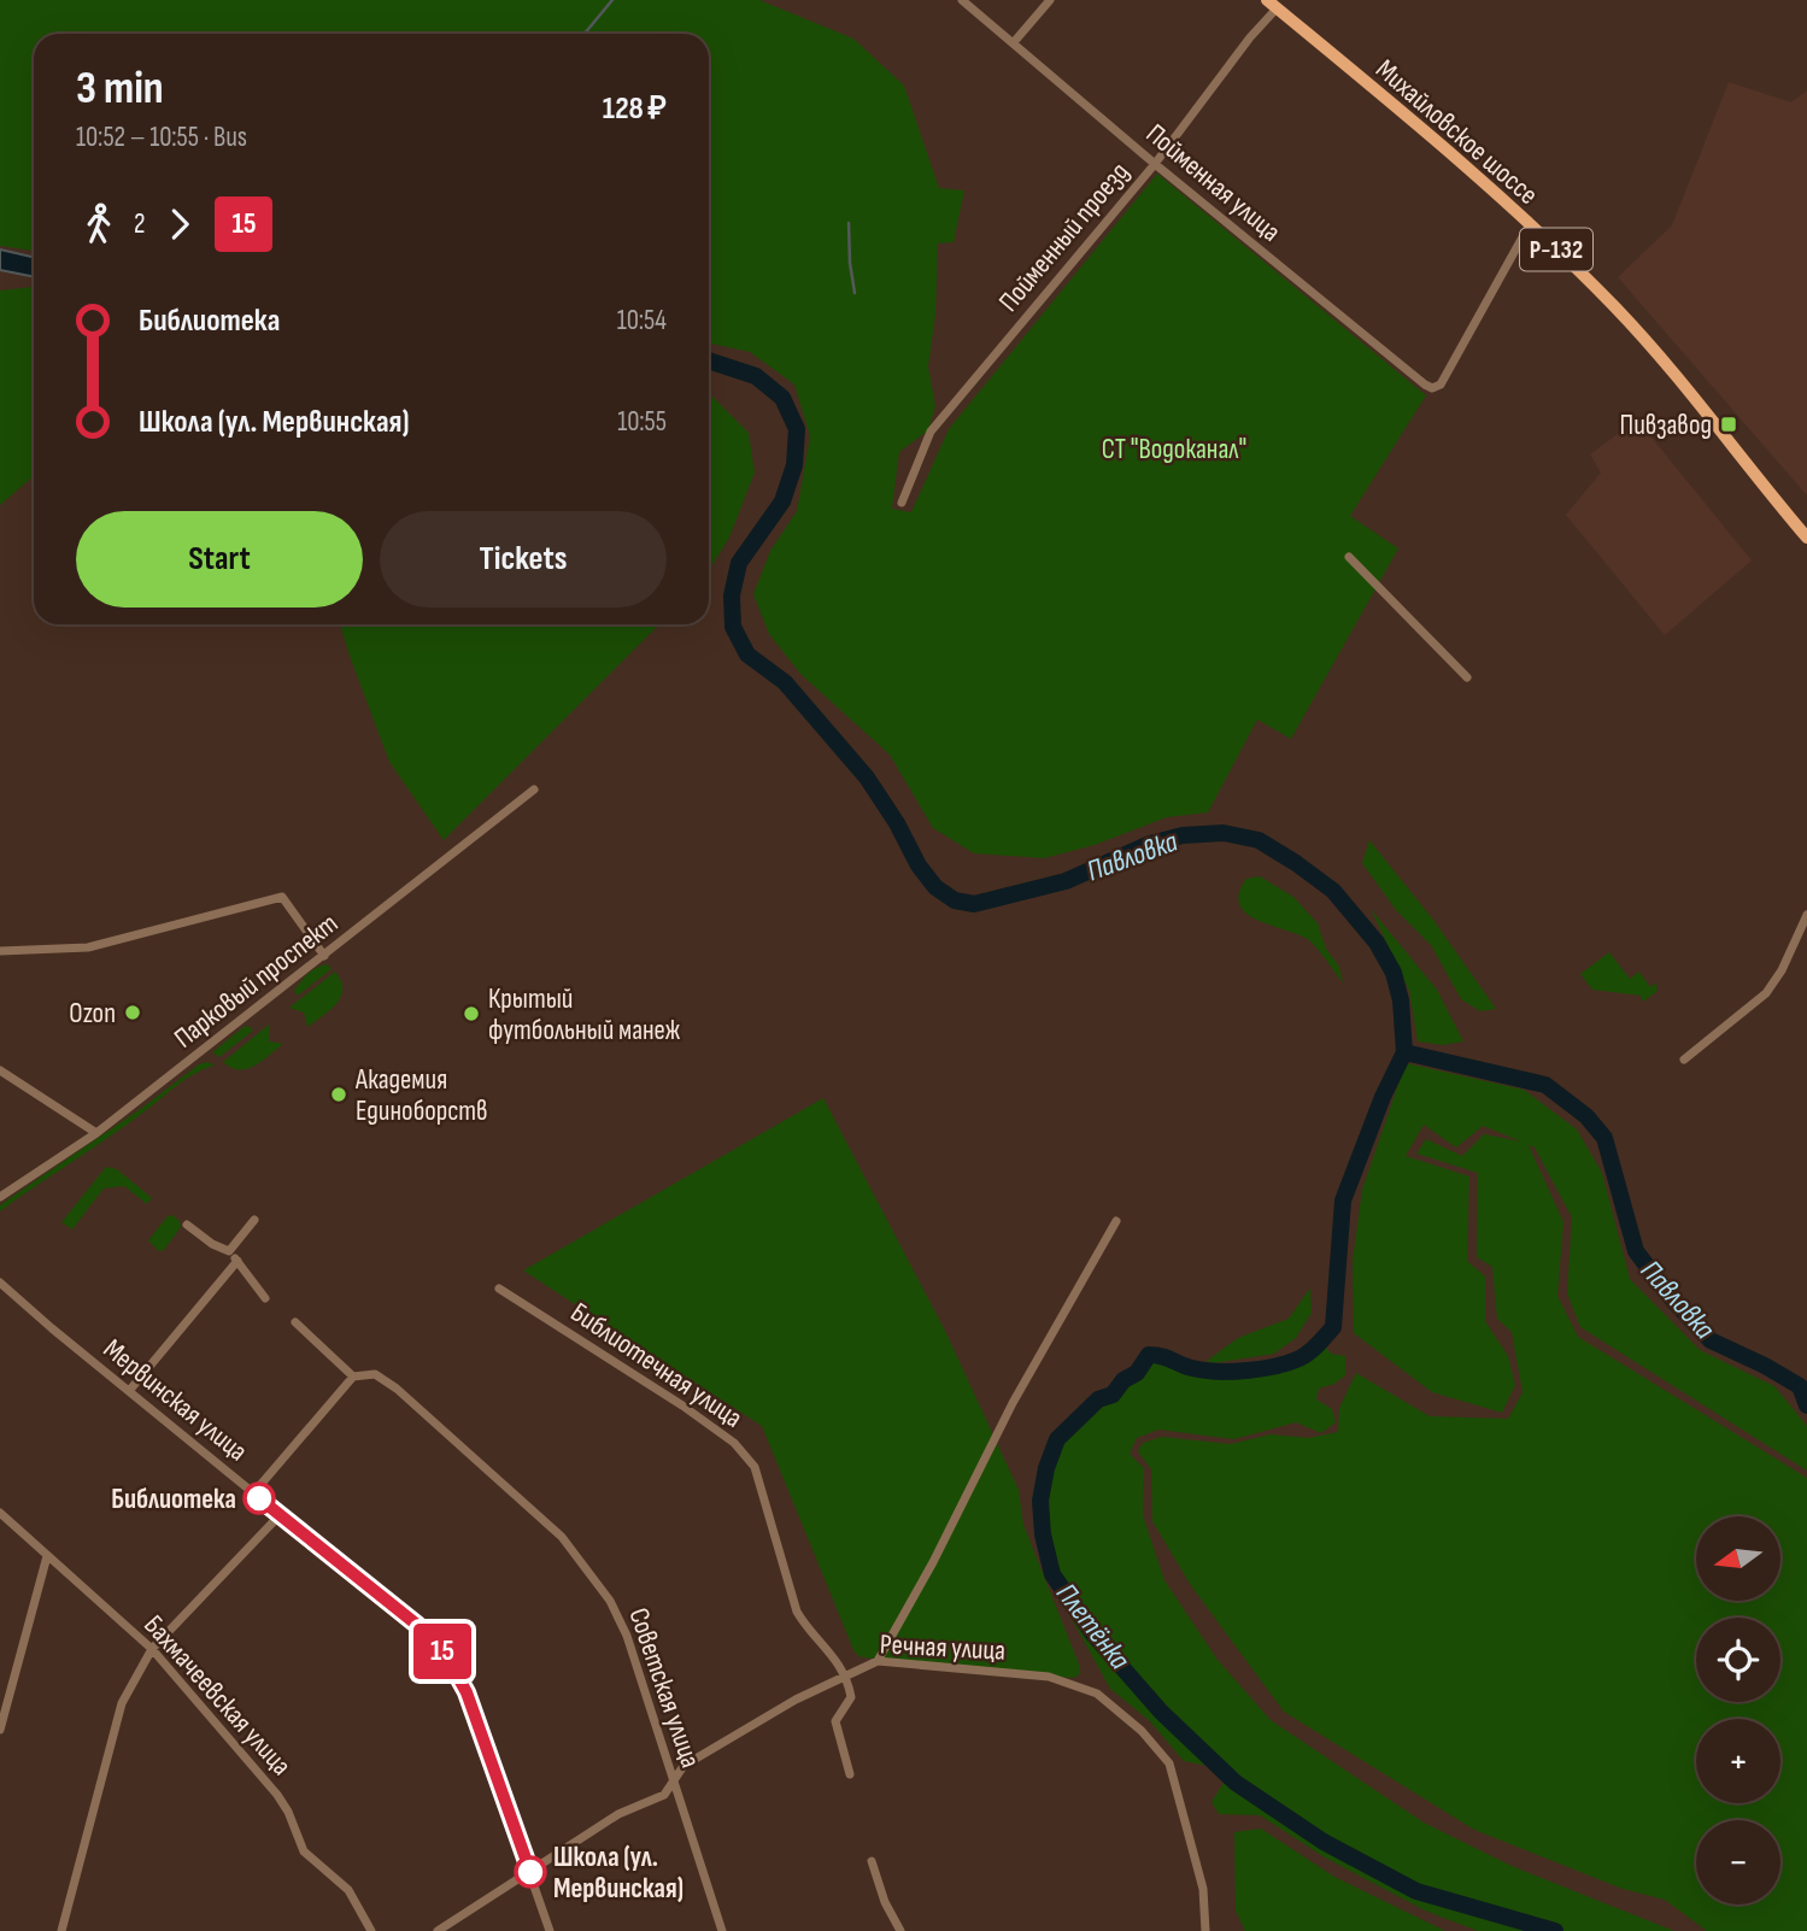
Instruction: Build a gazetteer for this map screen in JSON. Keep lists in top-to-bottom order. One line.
{"streets":{"main road":["Михайловское шоссе","Р-132"],"street":["Пойменная улица","Пойменный проезд","Парковый проспект","Библиотечная улица","Мервинская улица","Речная улица","Советская улица","Бахмачеевская улица"]},"crossings":[["Михайловское шоссе","Пойменная улица"],["Михайловское шоссе","Пойменный проезд"],["Пойменная улица","Пойменный проезд"],["Библиотечная улица","Речная улица"],["Мервинская улица","Речная улица"],["Речная улица","Советская улица"]],"water":["Павловка","Плетёнка"],"parks":["СТ \"Водоканал\""],"places":{"transit":["Пивзавод"],"other":["Ozon","Крытый футбольный манеж","Академия Единоборств","Библиотека","Школа (ул. Мервинская)"]},"lines":["bus line 15"],"north":"left","page":{"on_map":"15","heading":["3 min","10:52 – 10:55 · Bus","128 ₽"],"legs":["2","15"],"list":[{"name":"Библиотека","value":"10:54"},{"name":"Школа (ул. Мервинская)","value":"10:55"}],"buttons":["Start","Tickets"],"map_buttons":["+","−"]}}
